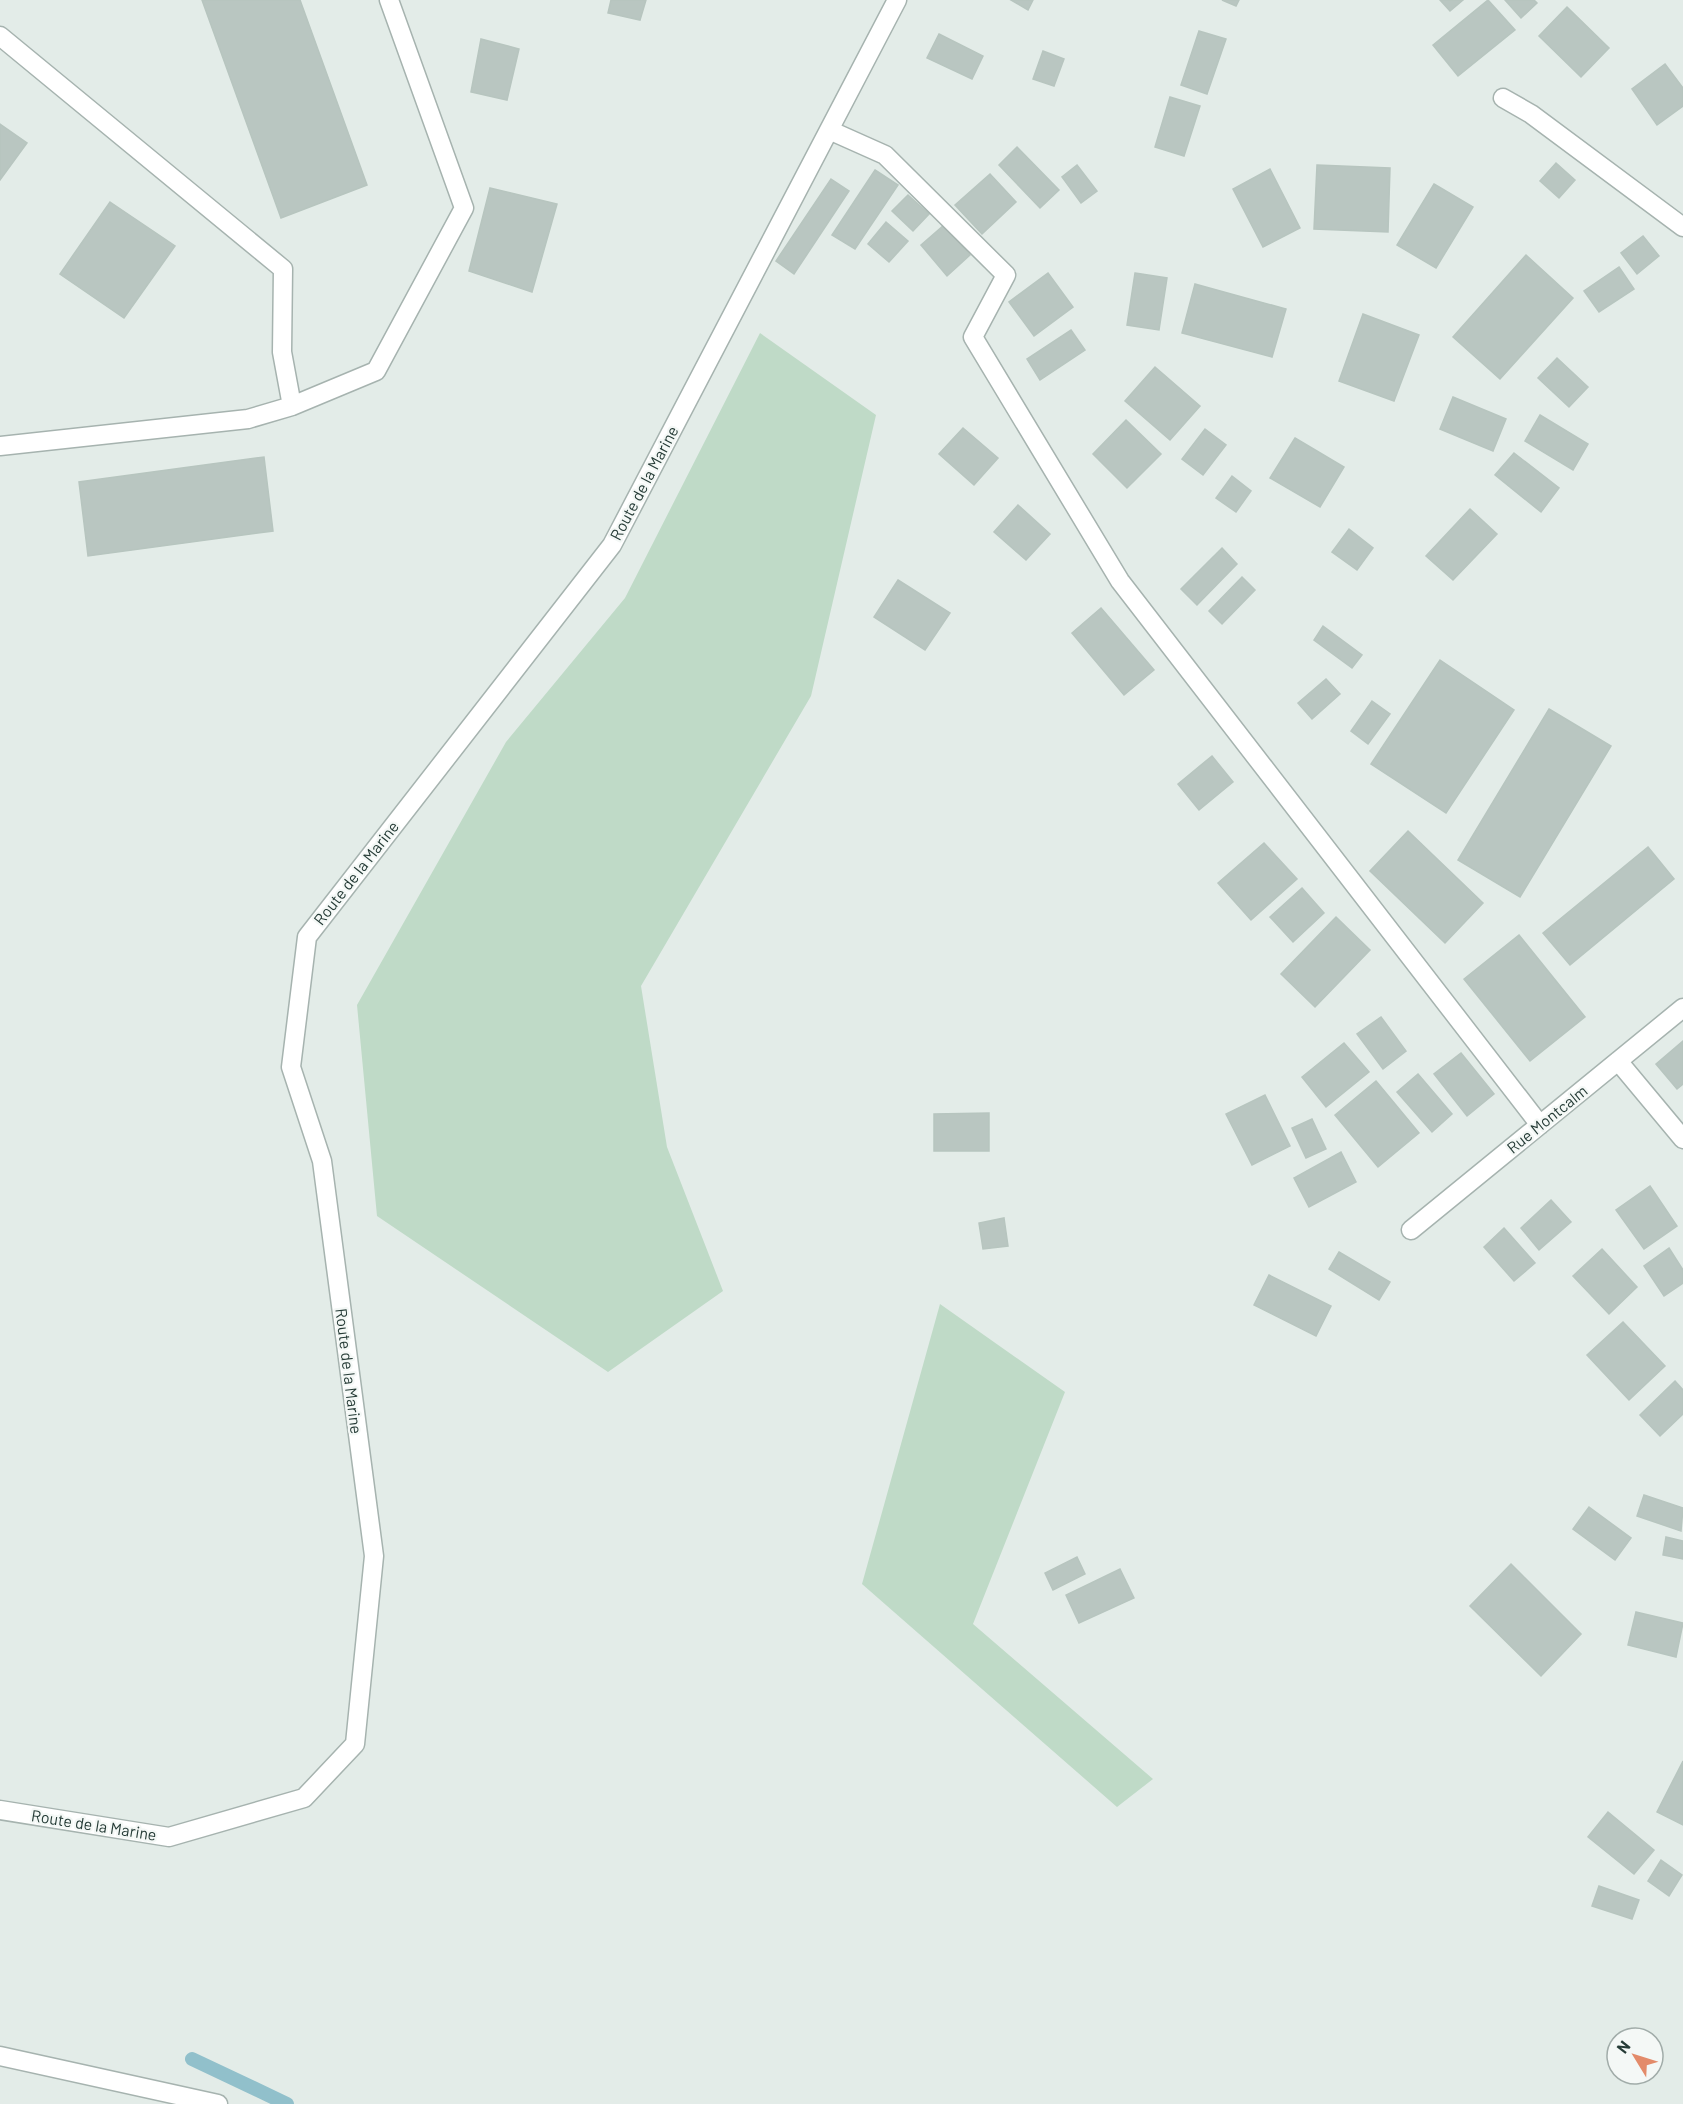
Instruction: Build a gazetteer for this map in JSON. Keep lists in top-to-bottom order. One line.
{"streets":{"street":["Route de la Marine","Rue Montcalm"]},"north":"top left"}
